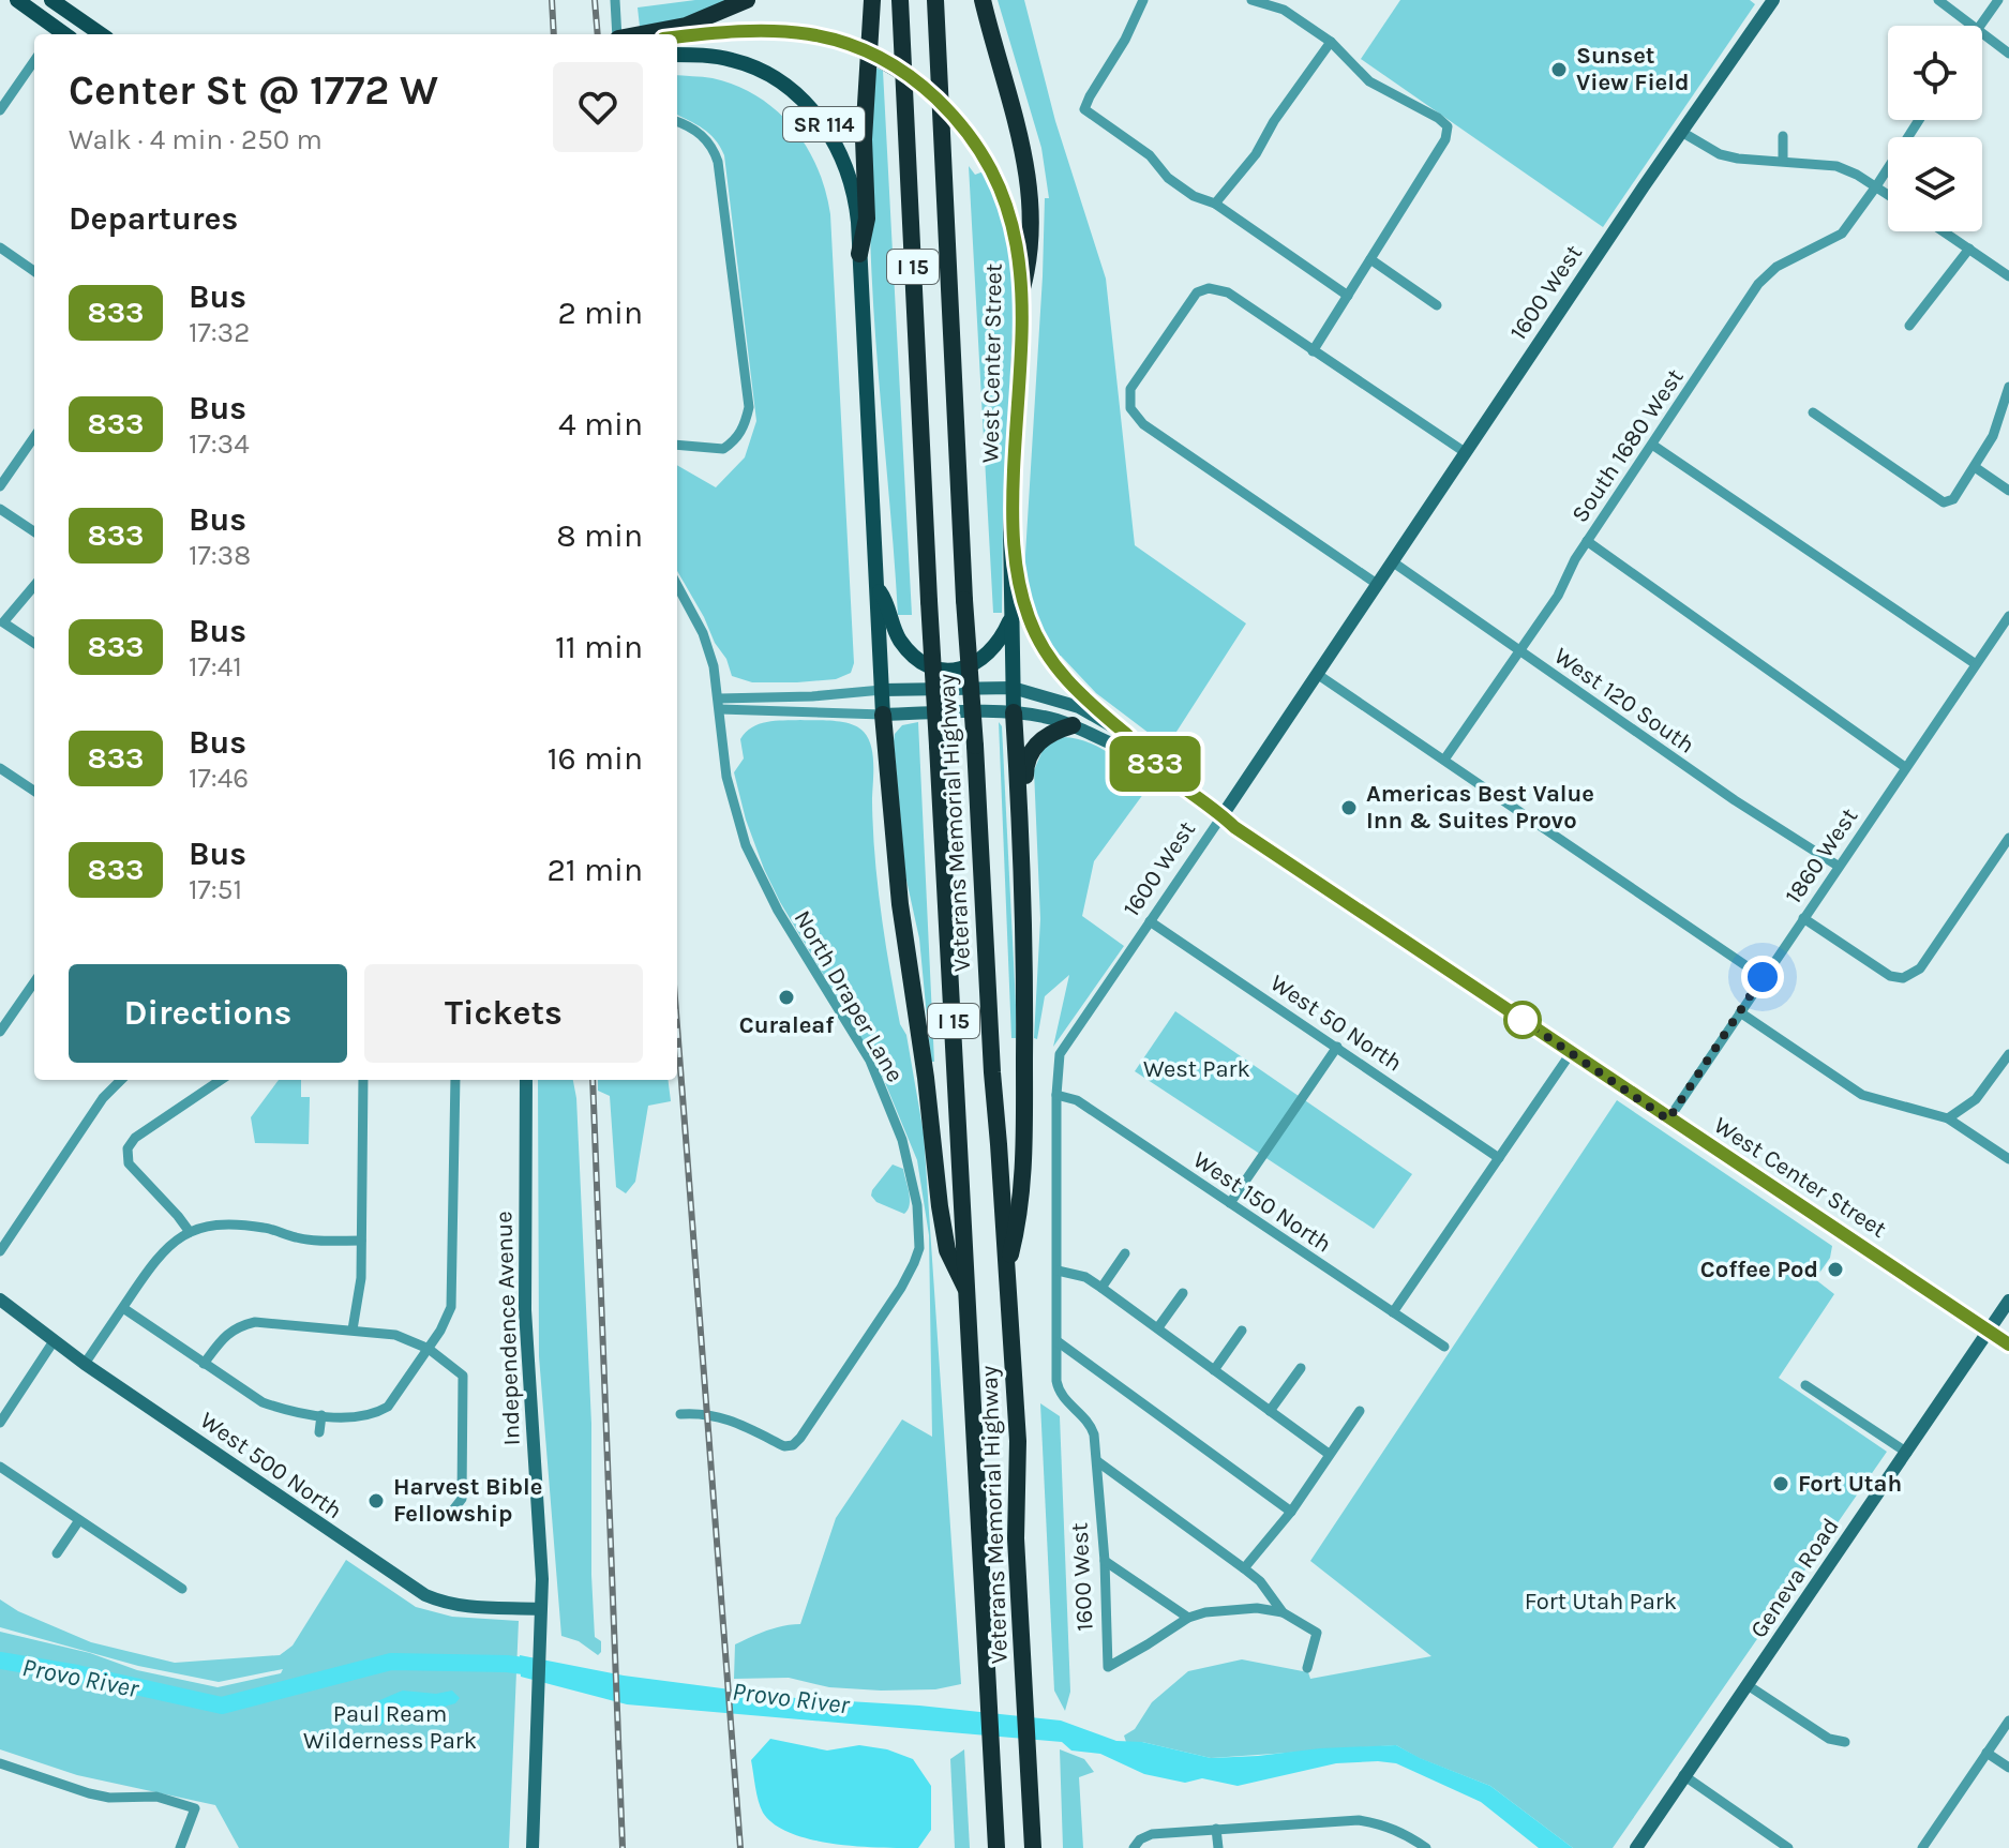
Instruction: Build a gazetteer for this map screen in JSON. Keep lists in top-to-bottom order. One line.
{"streets":{"highway":["I 15","Veterans Memorial Highway"],"main road":["SR 114","West Center Street"],"street":["1600 West","South 1680 West","West 120 South","1860 West","North Draper Lane","West 50 North","West 150 North","Independence Avenue","West 500 North","Geneva Road"]},"crossings":[["SR 114","West Center Street"],["1600 West","West Center Street"],["1600 West","West 120 South"],["1600 West","West 50 North"],["1600 West","West 150 North"],["West Center Street","1860 West"],["West Center Street","North Draper Lane"],["West Center Street","Geneva Road"],["South 1680 West","West 120 South"],["West 120 South","1860 West"],["Independence Avenue","West 500 North"]],"water":["Provo River"],"parks":["West Park","Fort Utah Park","Paul Ream Wilderness Park"],"places":["Sunset View Field","Americas Best Value Inn & Suites Provo","Curaleaf","Coffee Pod","Fort Utah","Harvest Bible Fellowship"],"lines":["bus line 833"],"page":{"on_map":"833","heading":[["Center St @ 1772 W","Walk · 4 min · 250 m"],"Departures"],"list":[{"mark":"833","name":"Bus","note":"17:32","value":"2 min"},{"mark":"833","name":"Bus","note":"17:34","value":"4 min"},{"mark":"833","name":"Bus","note":"17:38","value":"8 min"},{"mark":"833","name":"Bus","note":"17:41","value":"11 min"},{"mark":"833","name":"Bus","note":"17:46","value":"16 min"},{"mark":"833","name":"Bus","note":"17:51","value":"21 min"}],"buttons":["Directions","Tickets"]}}
